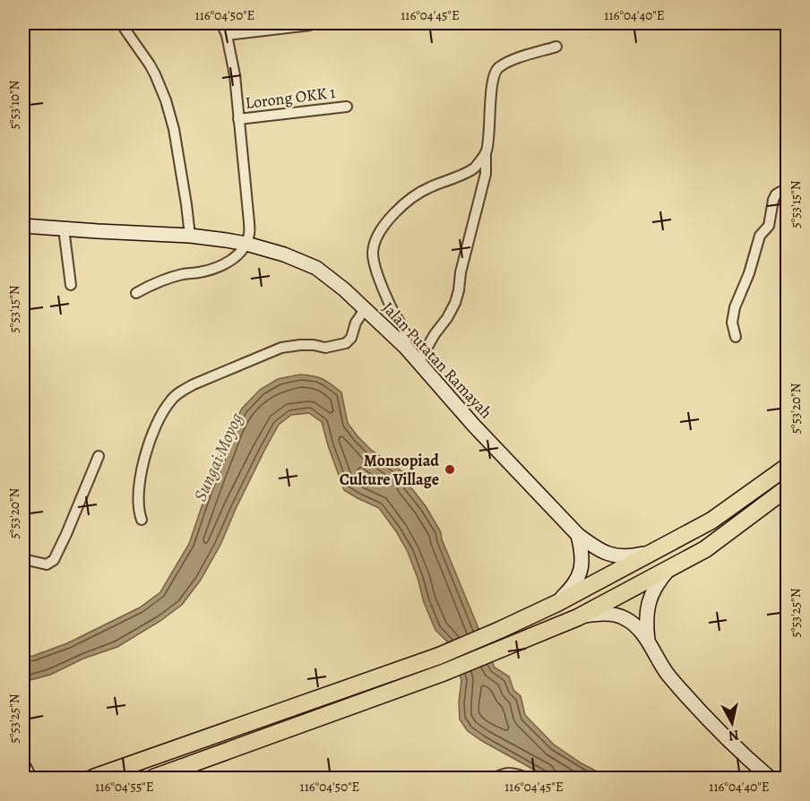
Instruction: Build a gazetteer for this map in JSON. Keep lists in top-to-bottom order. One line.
{"streets":{"main road":["Jalan Putatan Ramayah"],"street":["Lorong OKK 1"]},"water":["Sungai Moyog"],"places":["Monsopiad Culture Village"],"north":"bottom","coordinates":["116°04'50\"E","116°04'45\"E","116°04'40\"E","5°53'10\"N","5°53'15\"N","5°53'20\"N","5°53'25\"N","116°04'55\"E"]}
